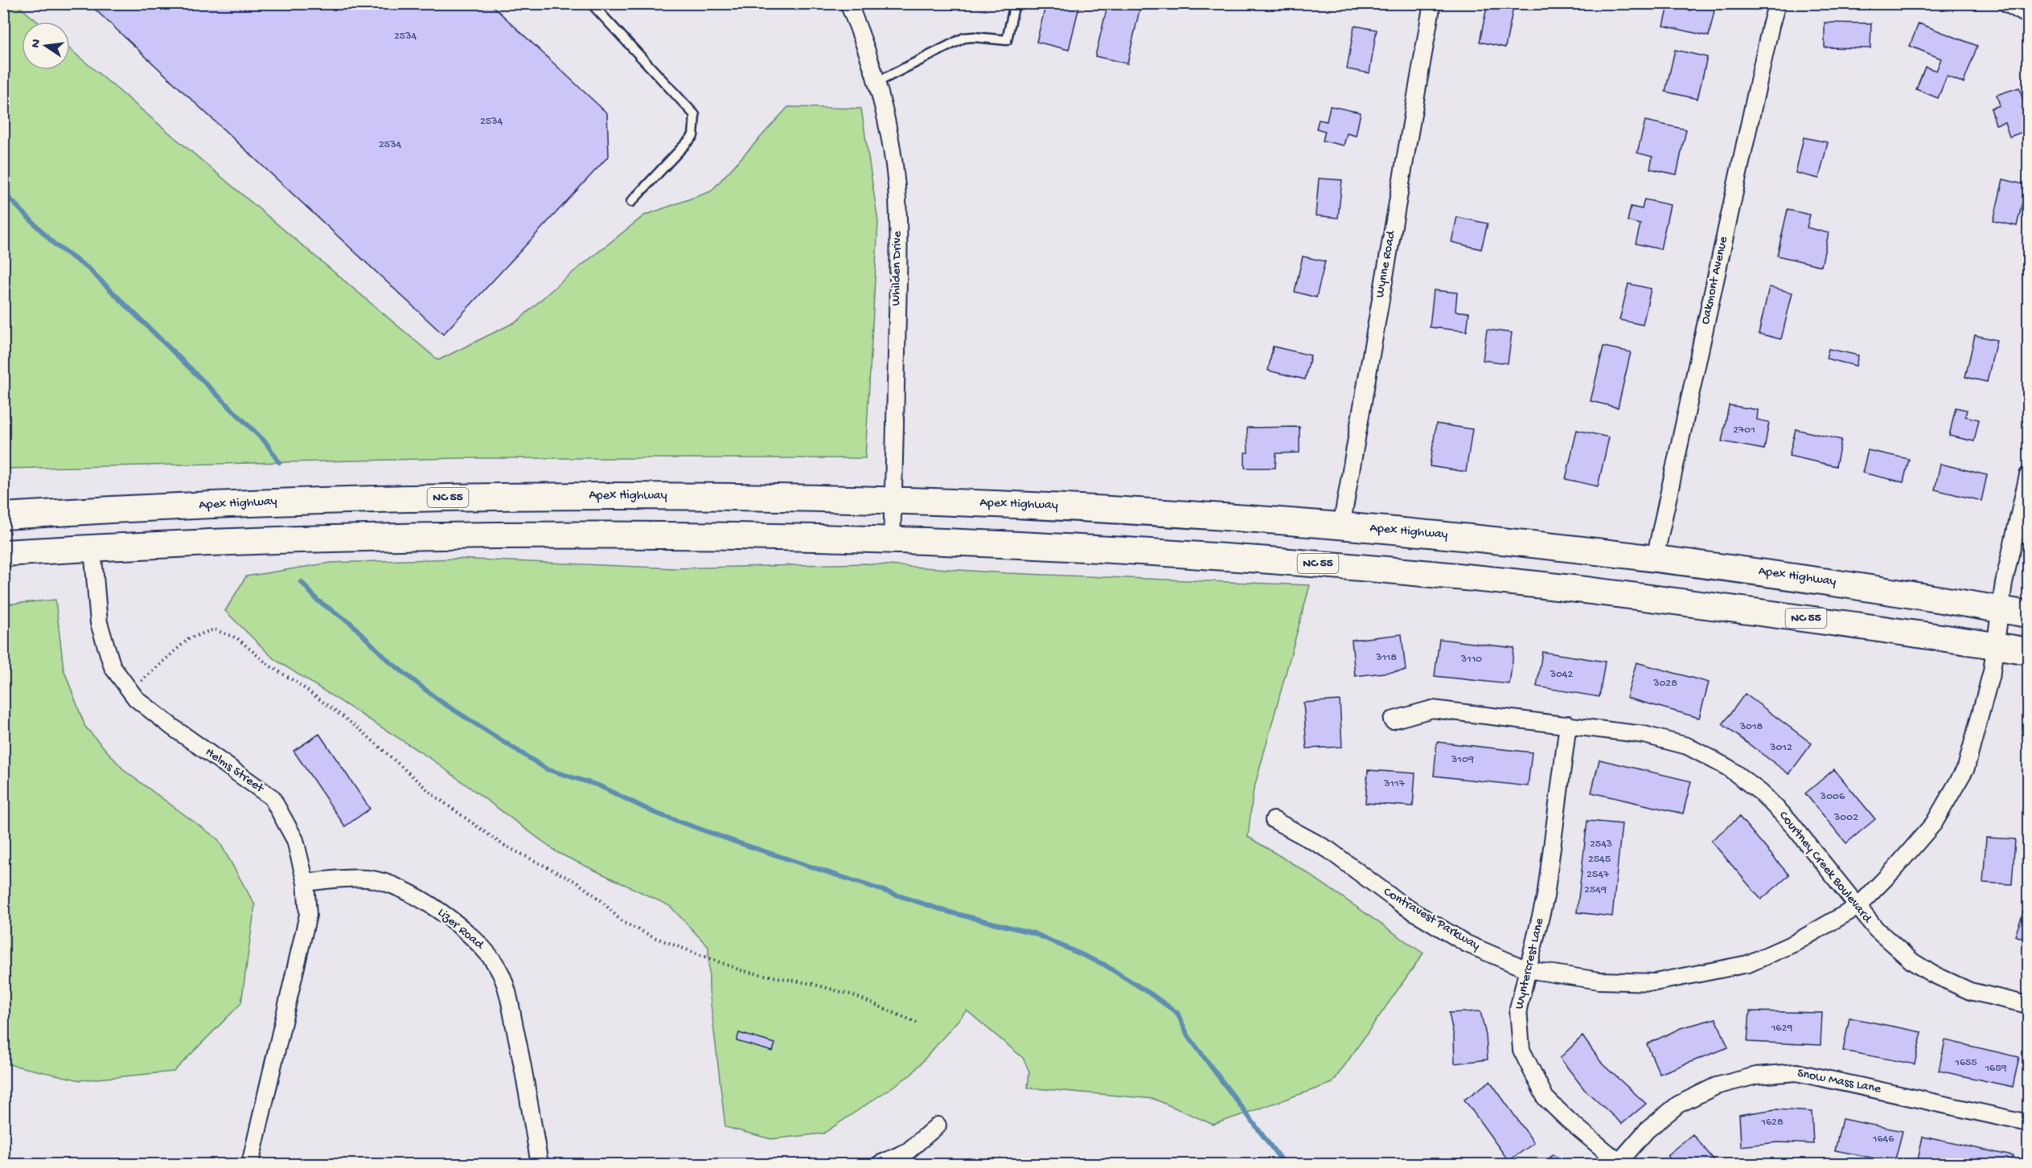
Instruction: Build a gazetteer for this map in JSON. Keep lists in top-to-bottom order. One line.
{"streets":{"main road":["Apex Highway","NC 55"],"street":["Wynne Road","Whilden Drive","Oakmont Avenue","Helms Street","Courtney Creek Boulevard","Contravest Parkway","Lizer Road","Wyntercrest Lane","Snow Mass Lane"]},"crossings":[["Wynne Road","Apex Highway"],["Whilden Drive","Apex Highway"],["Whilden Drive","NC 55"],["Oakmont Avenue","Apex Highway"],["Apex Highway","Contravest Parkway"],["NC 55","Helms Street"],["NC 55","Contravest Parkway"],["Helms Street","Lizer Road"],["Courtney Creek Boulevard","Contravest Parkway"],["Courtney Creek Boulevard","Wyntercrest Lane"],["Contravest Parkway","Wyntercrest Lane"],["Wyntercrest Lane","Snow Mass Lane"]],"house_numbers":["2534","2534","2534","2701","3118","3110","3042","3028","3018","3012","3109","3117","3006","3002","2543","2545","2547","2549","1629","1655","1659","1628","1646"],"north":"left"}
